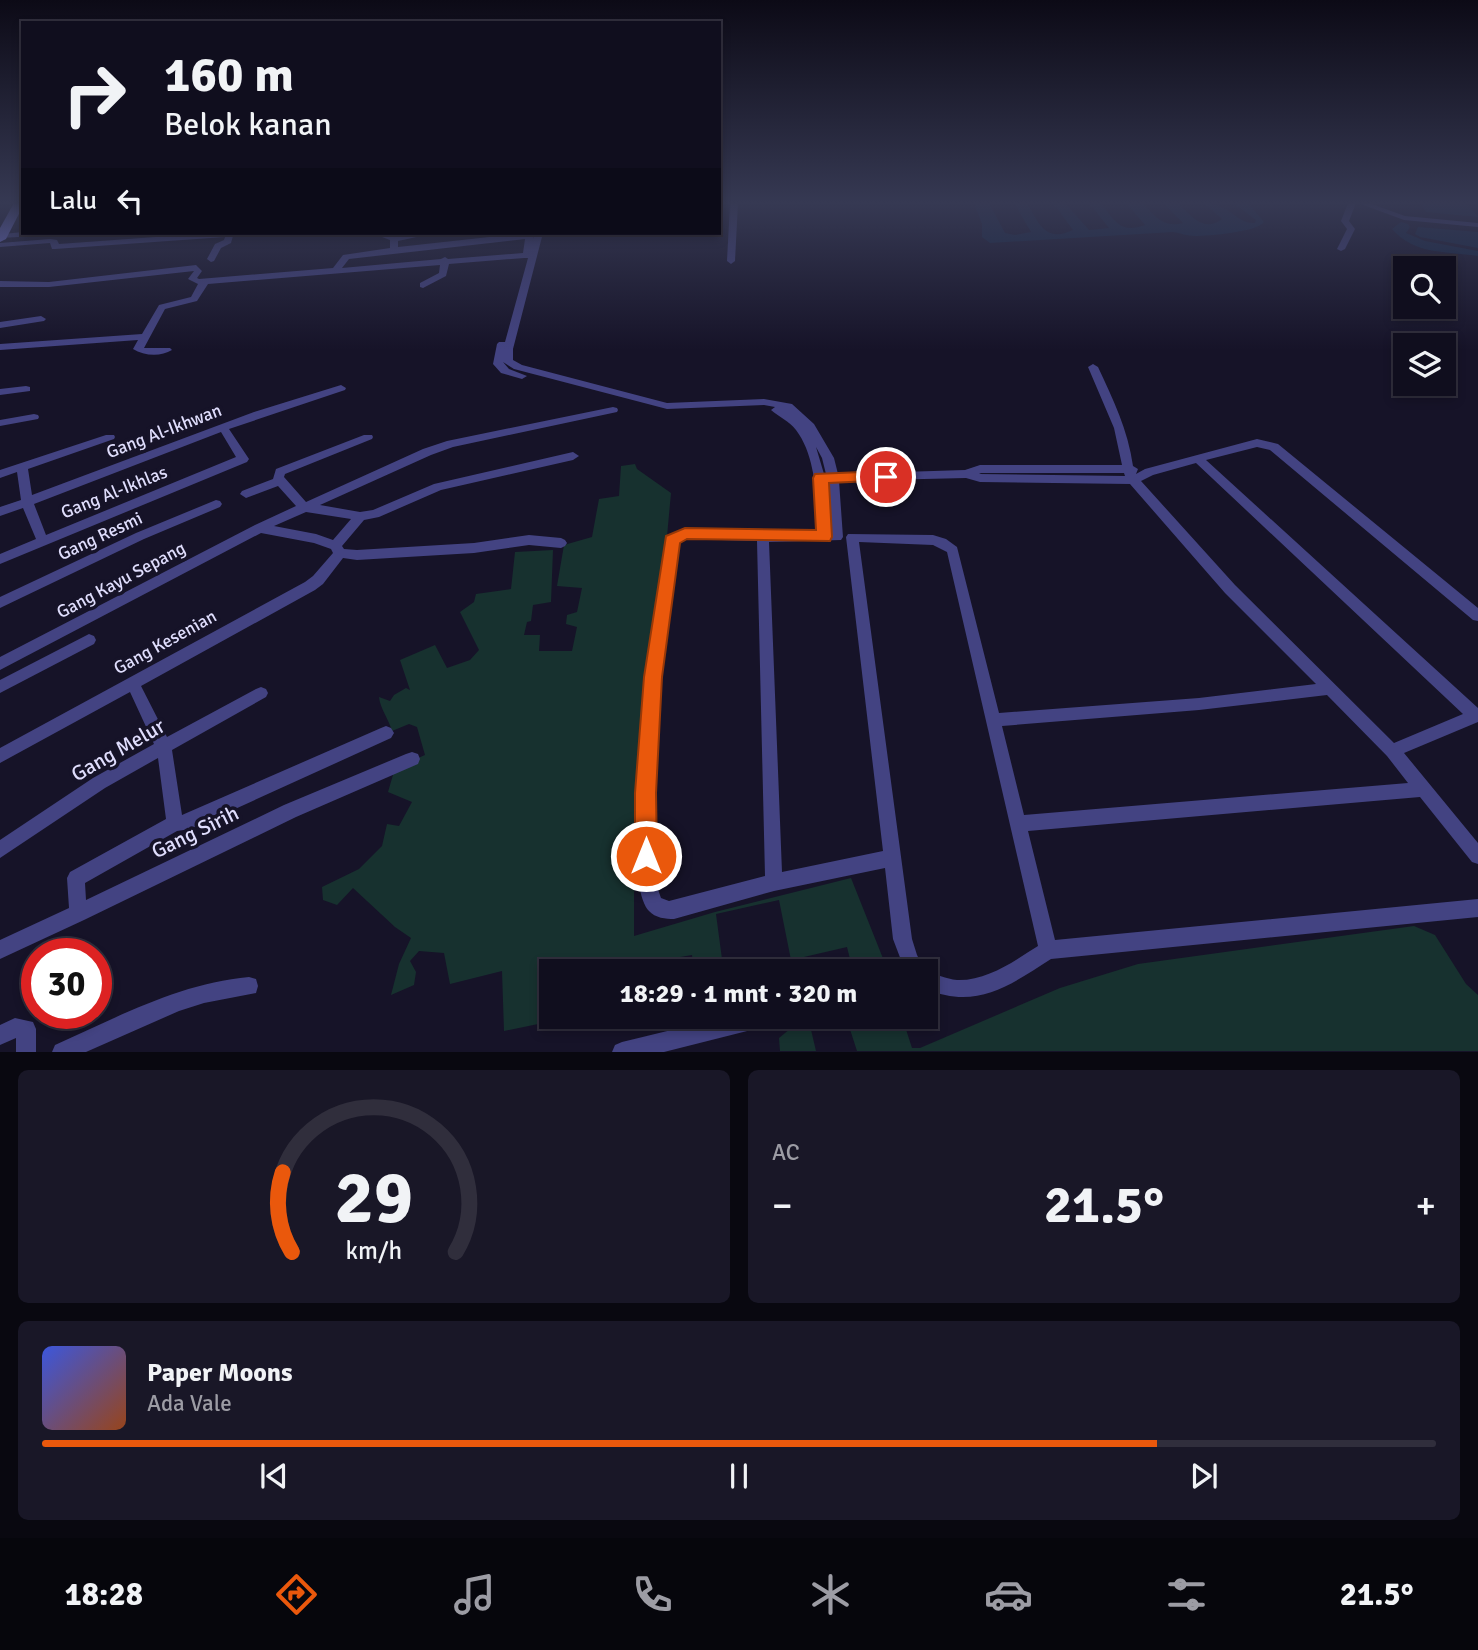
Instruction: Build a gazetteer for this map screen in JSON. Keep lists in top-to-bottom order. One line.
{"streets":{"street":["Gang Al-Ikhwan","Gang Al-Ikhlas","Gang Resmi","Gang Kayu Sepang","Gang Kesenian","Gang Melur","Gang Sirih"]},"crossings":[["Gang Al-Ikhwan","Gang Al-Ikhlas"]],"page":{"turn":["160 m","Belok kanan"],"then":"Lalu","limit":"30","trip":"18:29 · 1 mnt · 320 m","tile":"AC","heat":["−","21.5°","+"],"song":["Paper Moons","Ada Vale"],"tabs":["18:28","21.5°"],"gauge":["29","km/h"]}}
